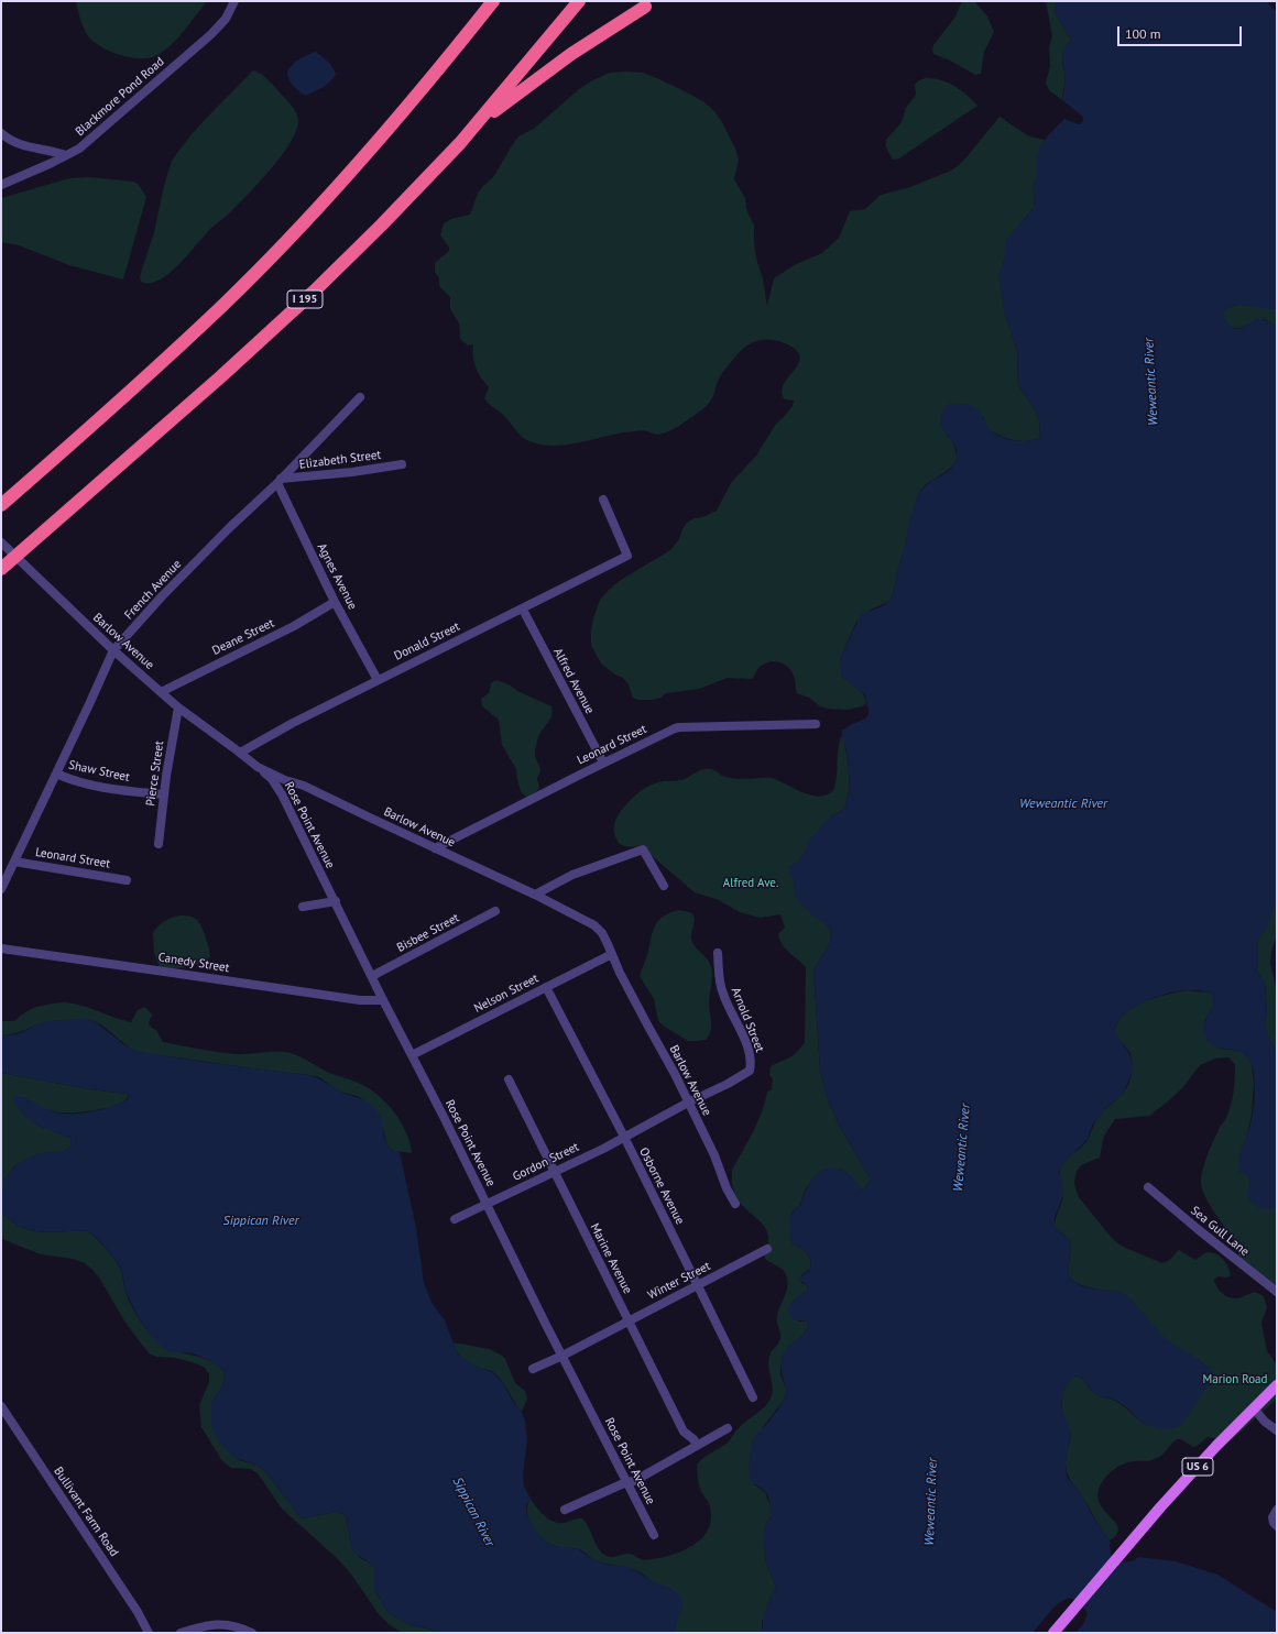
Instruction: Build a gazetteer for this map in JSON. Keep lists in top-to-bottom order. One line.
{"streets":{"highway":["I 195"],"main road":["US 6"],"street":["Blackmore Pond Road","Elizabeth Street","Agnes Avenue","French Avenue","Deane Street","Barlow Avenue","Donald Street","Alfred Avenue","Leonard Street","Shaw Street","Pierce Street","Rose Point Avenue","Bisbee Street","Canedy Street","Nelson Street","Arnold Street","Gordon Street","Osborne Avenue","Sea Gull Lane","Marine Avenue","Winter Street","Bullivant Farm Road"]},"crossings":[["Elizabeth Street","Agnes Avenue"],["Elizabeth Street","French Avenue"],["Agnes Avenue","French Avenue"],["Agnes Avenue","Deane Street"],["Agnes Avenue","Donald Street"],["French Avenue","Barlow Avenue"],["French Avenue","Leonard Street"],["French Avenue","Shaw Street"],["Deane Street","Barlow Avenue"],["Barlow Avenue","Donald Street"],["Barlow Avenue","Leonard Street"],["Barlow Avenue","Pierce Street"],["Barlow Avenue","Rose Point Avenue"],["Barlow Avenue","Nelson Street"],["Barlow Avenue","Gordon Street"],["Donald Street","Alfred Avenue"],["Alfred Avenue","Leonard Street"],["Shaw Street","Pierce Street"],["Rose Point Avenue","Bisbee Street"],["Rose Point Avenue","Canedy Street"],["Rose Point Avenue","Nelson Street"],["Rose Point Avenue","Gordon Street"],["Rose Point Avenue","Winter Street"],["Nelson Street","Osborne Avenue"],["Arnold Street","Gordon Street"],["Gordon Street","Osborne Avenue"],["Gordon Street","Marine Avenue"],["Osborne Avenue","Winter Street"],["Marine Avenue","Winter Street"]],"water":["Weweantic River","Sippican River"],"parks":["Alfred Ave.","Marion Road"],"scale_bar":"100 m"}
